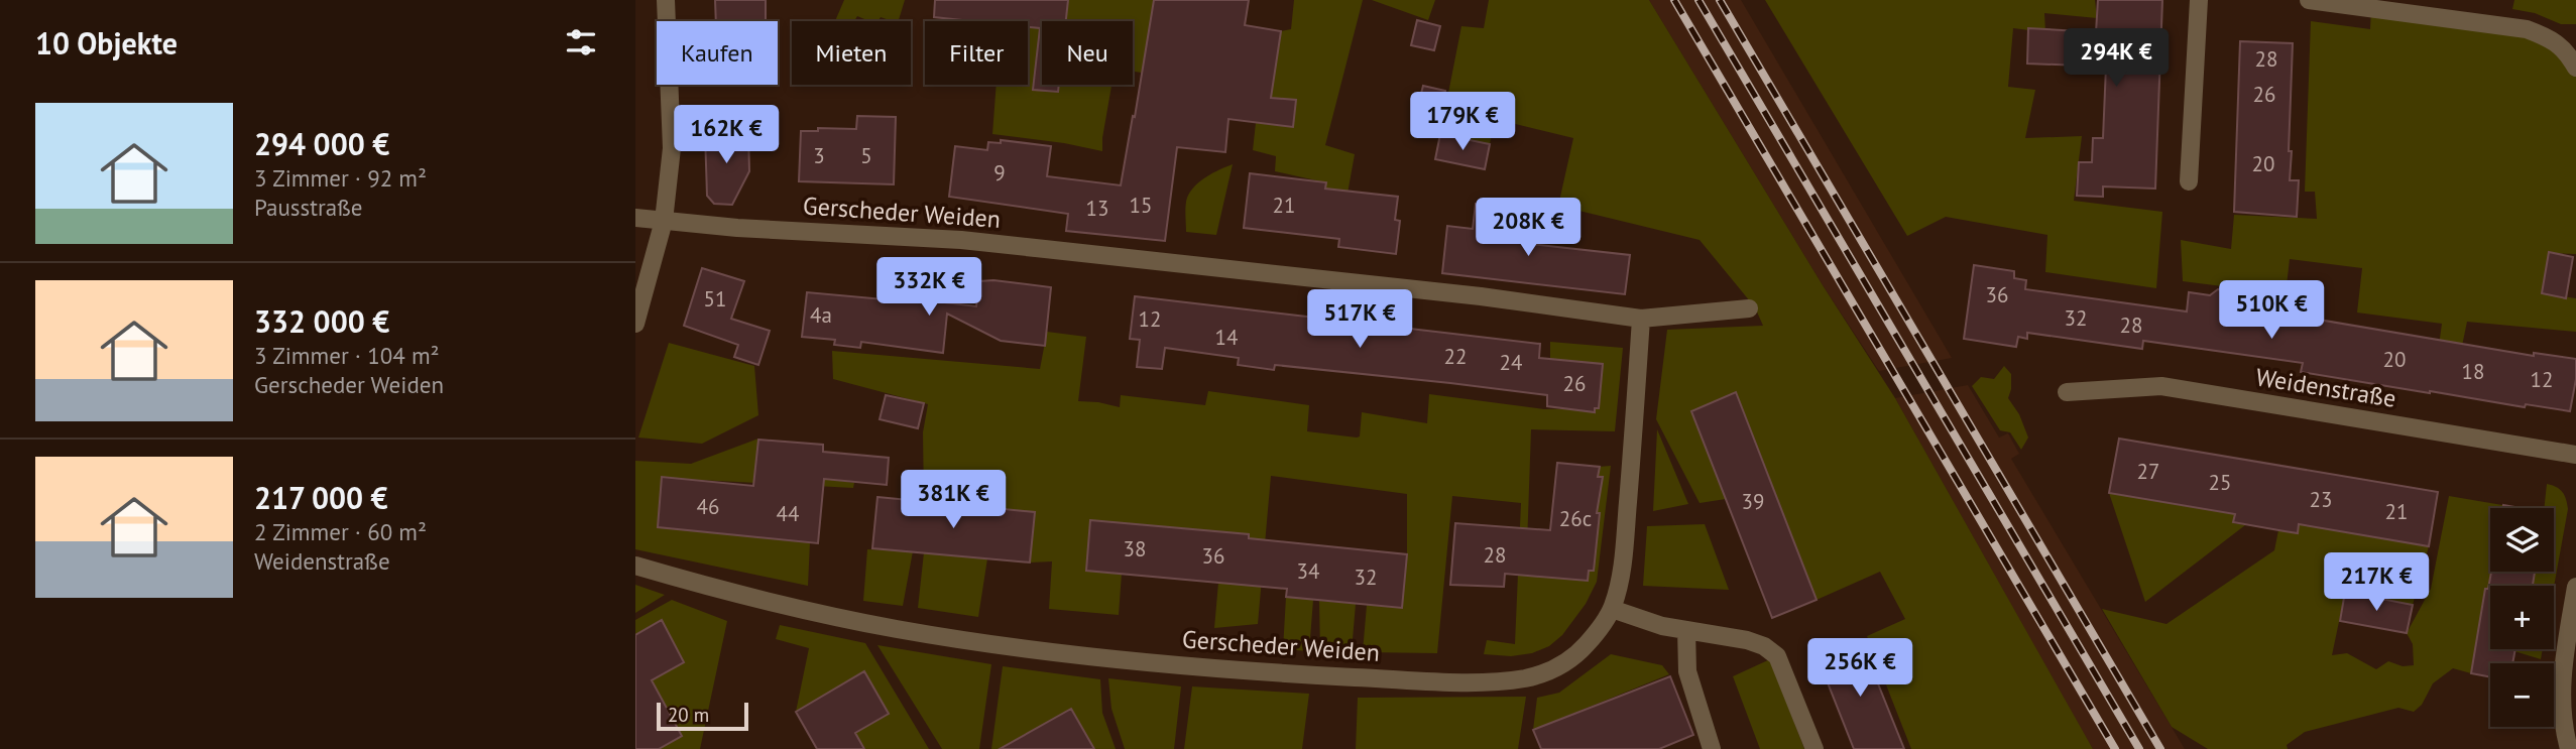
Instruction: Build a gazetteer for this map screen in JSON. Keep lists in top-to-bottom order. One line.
{"streets":{"street":["Gerscheder Weiden","Weidenstraße"]},"house_numbers":["28","26","3","5","20","9","15","21","13","36","51","4a","32","12","28","14","22","20","24","18","12","26","27","25","23","39","46","21","44","26c","38","28","36","34","32"],"scale_bar":"20 m","page":{"heading":"10 Objekte","chip":["Kaufen","Mieten","Filter","Neu"],"price":["294K €","179K €","162K €","208K €","332K €","510K €","517K €","381K €","217K €","256K €"],"list":[{"name":"294 000 €","note":"3 Zimmer · 92 m² · Pausstraße"},{"name":"332 000 €","note":"3 Zimmer · 104 m² · Gerscheder Weiden"},{"name":"217 000 €","note":"2 Zimmer · 60 m² · Weidenstraße"}],"map_buttons":["+","−"],"scale":"20 m"}}
